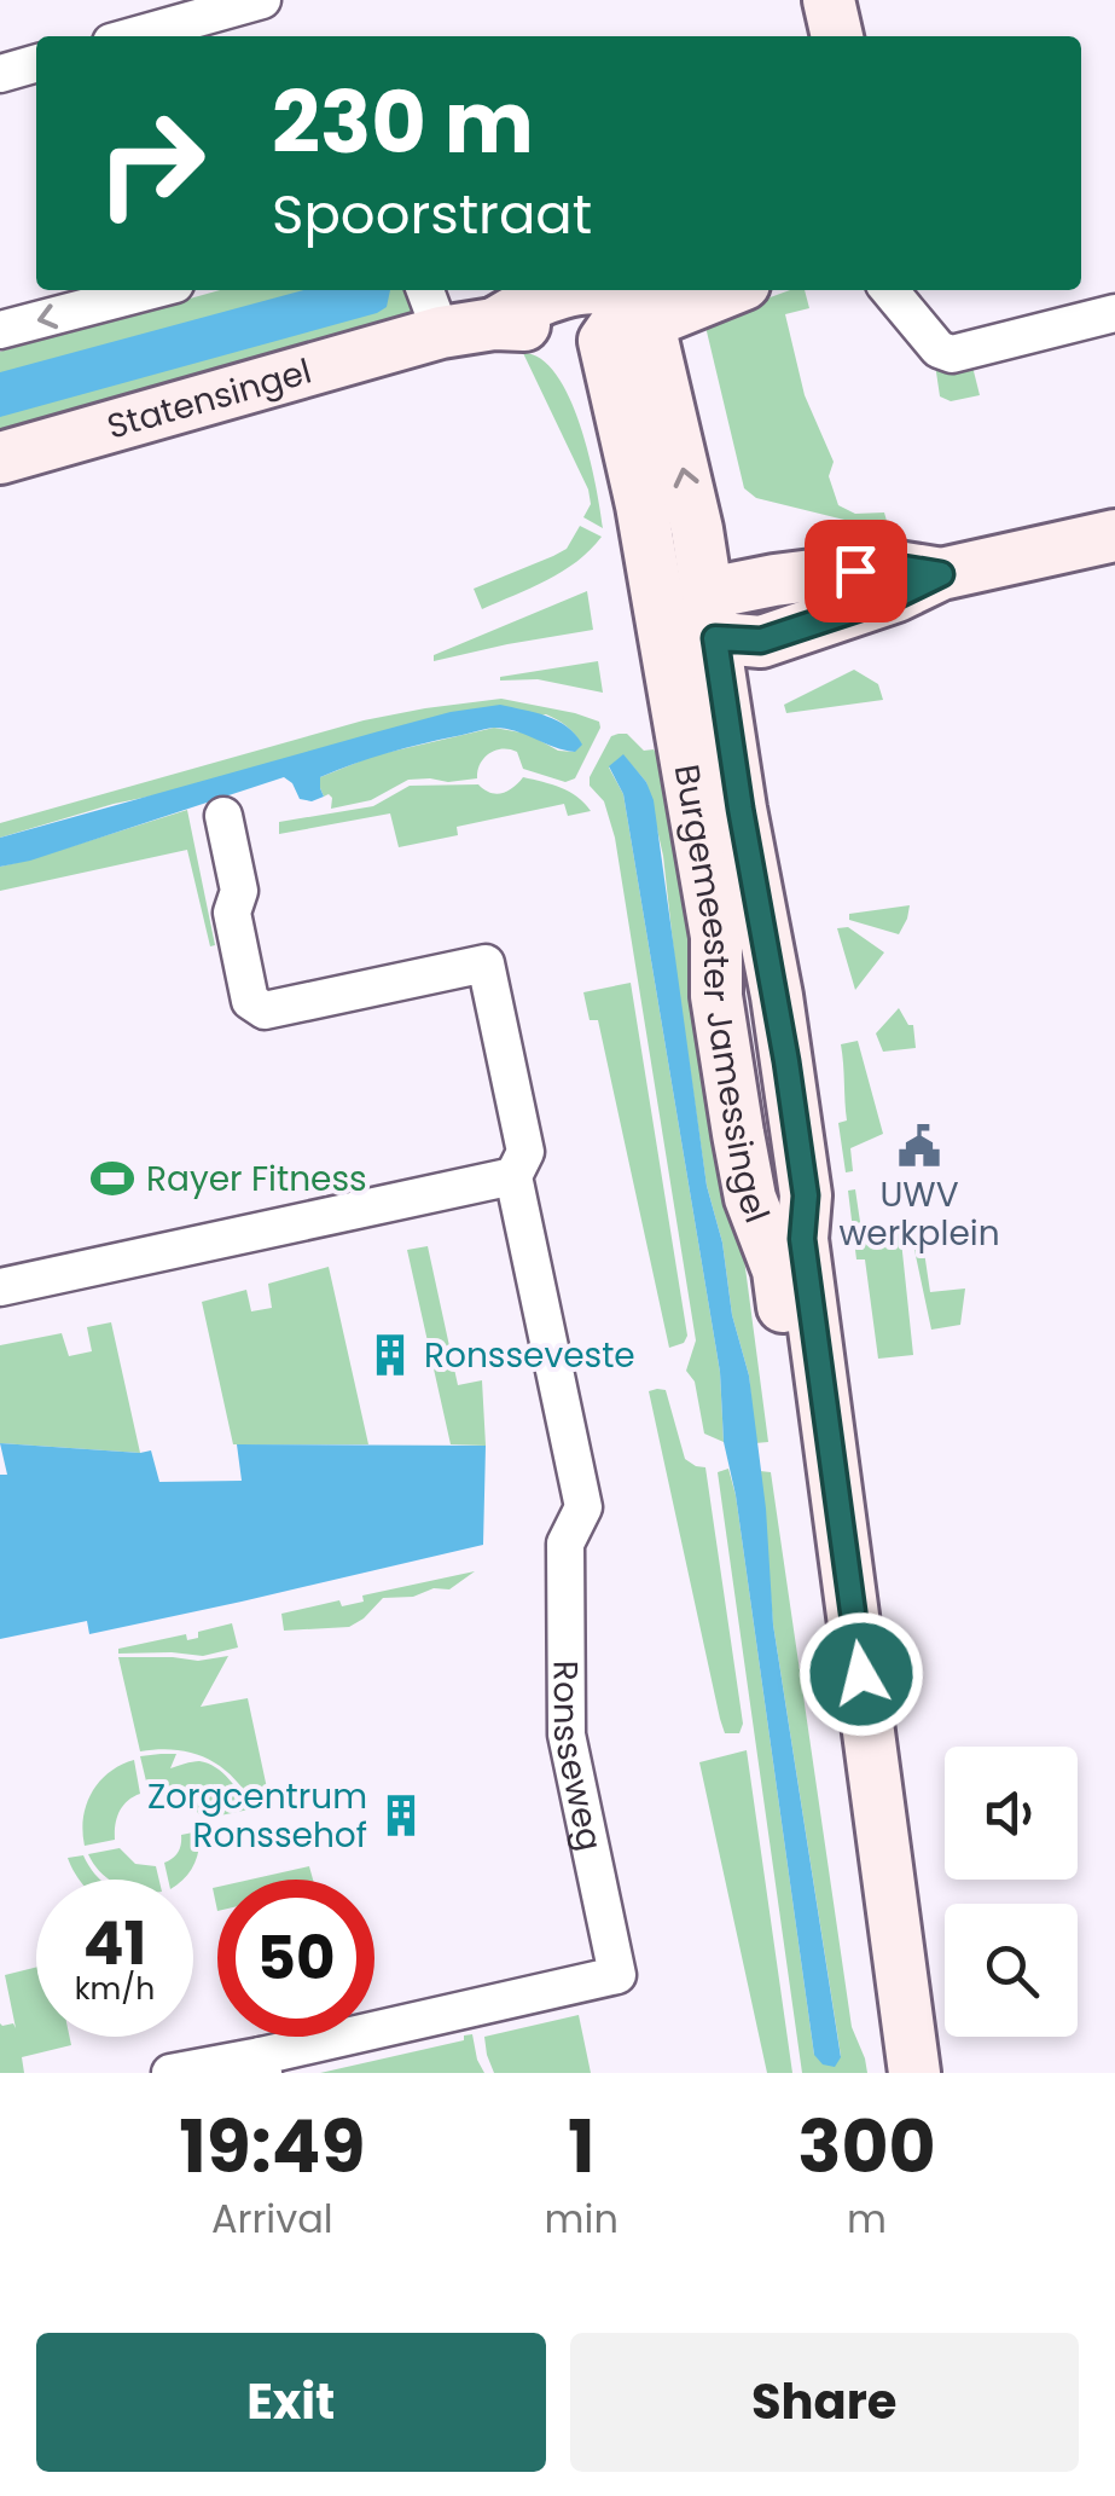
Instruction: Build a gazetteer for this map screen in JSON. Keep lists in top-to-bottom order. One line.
{"streets":{"main road":["Statensingel","Burgemeester Jamessingel"],"street":["Ronsseweg"]},"crossings":[["Statensingel","Burgemeester Jamessingel"]],"places":{"public building":["UWV werkplein"],"sports":["Rayer Fitness"],"building":["Ronsseveste","Zorgcentrum Ronssehof"]},"page":{"turn":["230 m","Spoorstraat"],"speed":"41 km/h","limit":"50","eta":["19:49","Arrival","1","min","300","m"],"buttons":["Exit","Share"]}}
